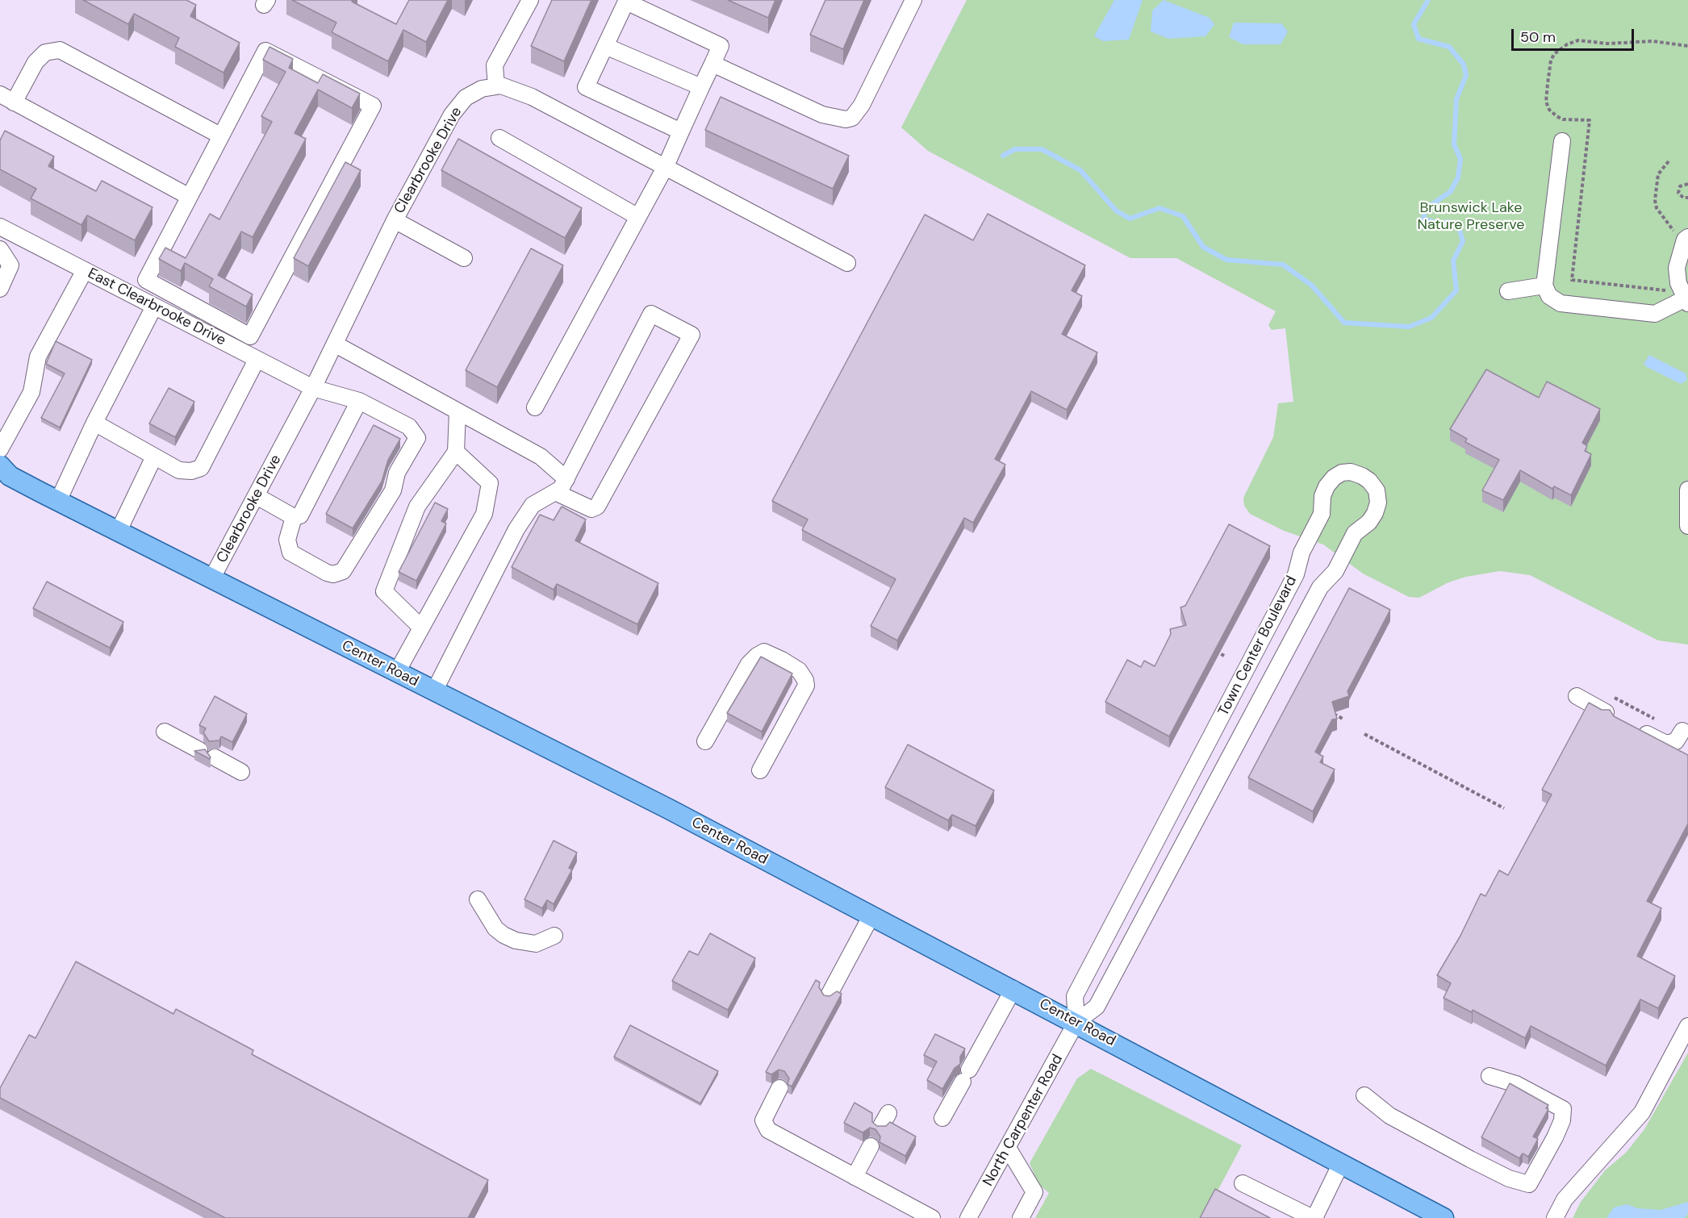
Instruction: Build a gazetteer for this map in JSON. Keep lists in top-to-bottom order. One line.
{"streets":{"main road":["Center Road"],"street":["Clearbrooke Drive","East Clearbrooke Drive","Town Center Boulevard","North Carpenter Road"]},"crossings":[["Clearbrooke Drive","East Clearbrooke Drive"],["Clearbrooke Drive","Center Road"],["Town Center Boulevard","Center Road"],["Town Center Boulevard","North Carpenter Road"],["Center Road","North Carpenter Road"]],"parks":["Brunswick Lake Nature Preserve"],"scale_bar":"50 m"}
